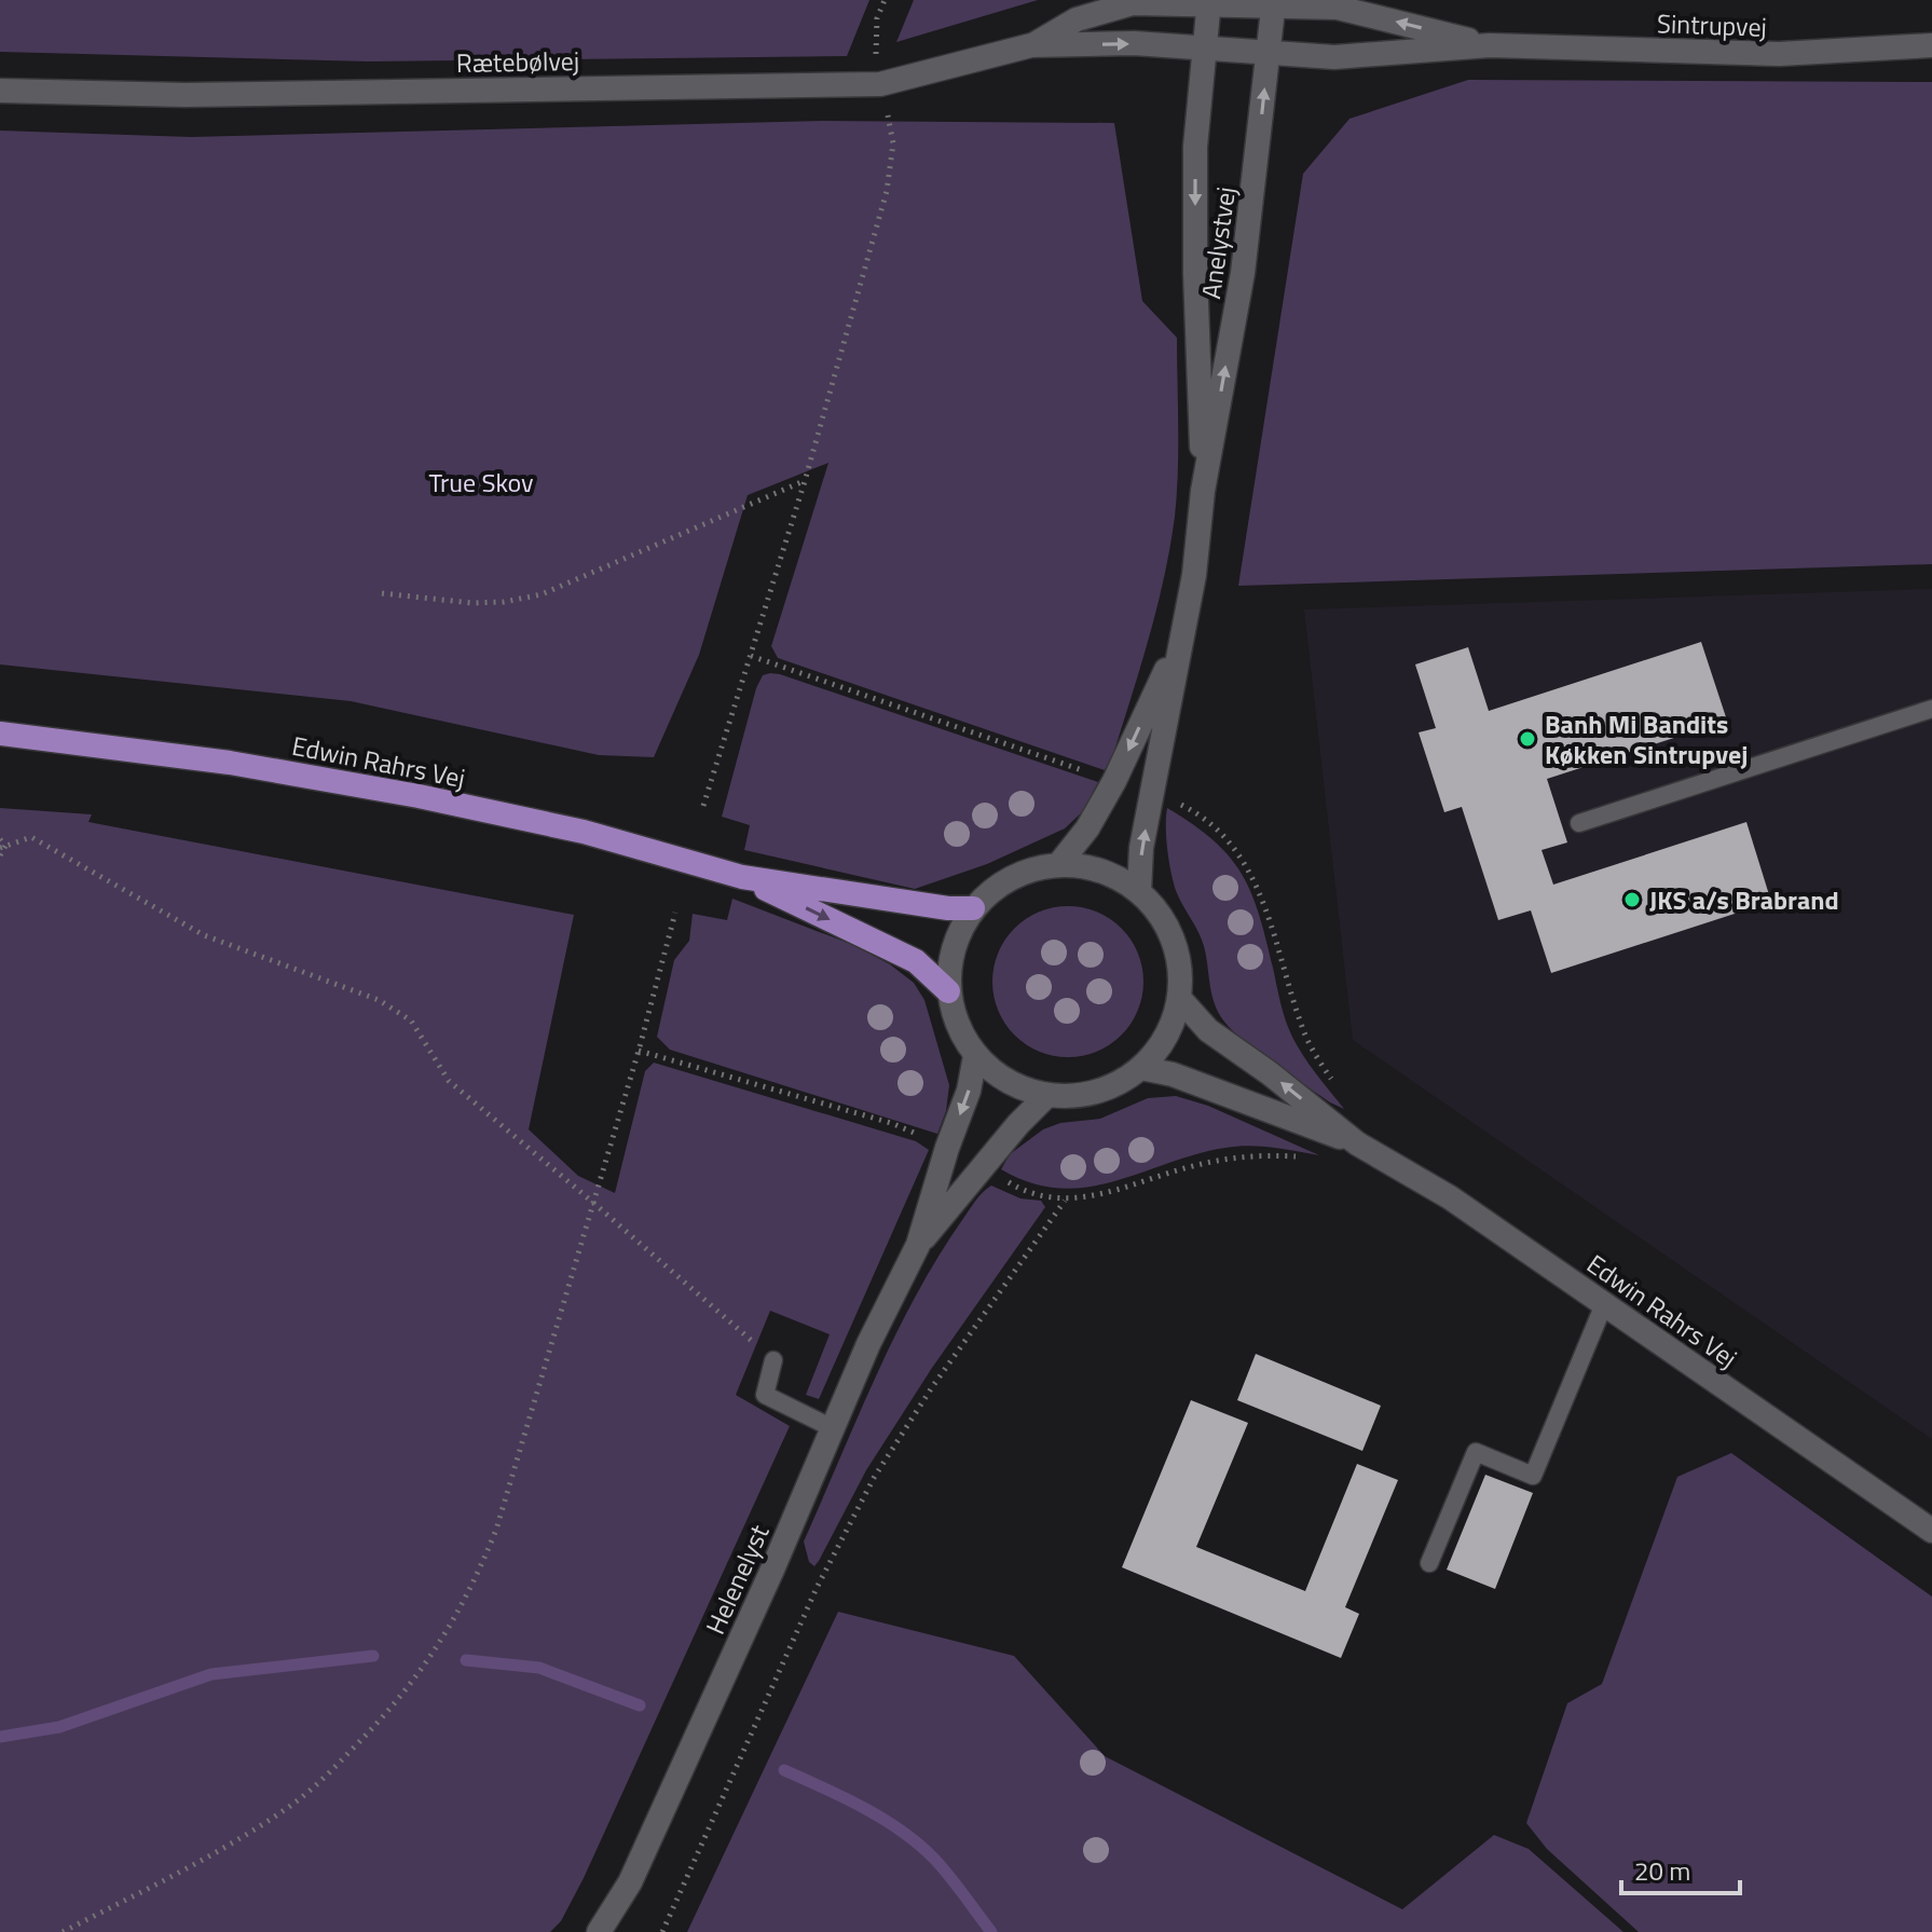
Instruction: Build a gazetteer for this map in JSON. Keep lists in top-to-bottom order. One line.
{"streets":{"highway":["Edwin Rahrs Vej"],"street":["Sintrupvej","Rætebølvej","Anelystvej","Helenelyst"]},"crossings":[["Sintrupvej","Rætebølvej"],["Sintrupvej","Anelystvej"],["Rætebølvej","Anelystvej"],["Anelystvej","Edwin Rahrs Vej"],["Anelystvej","Helenelyst"],["Edwin Rahrs Vej","Helenelyst"]],"parks":["True Skov"],"places":["Banh Mi Bandits Køkken Sintrupvej","JKS a/s Brabrand"],"scale_bar":"20 m"}
